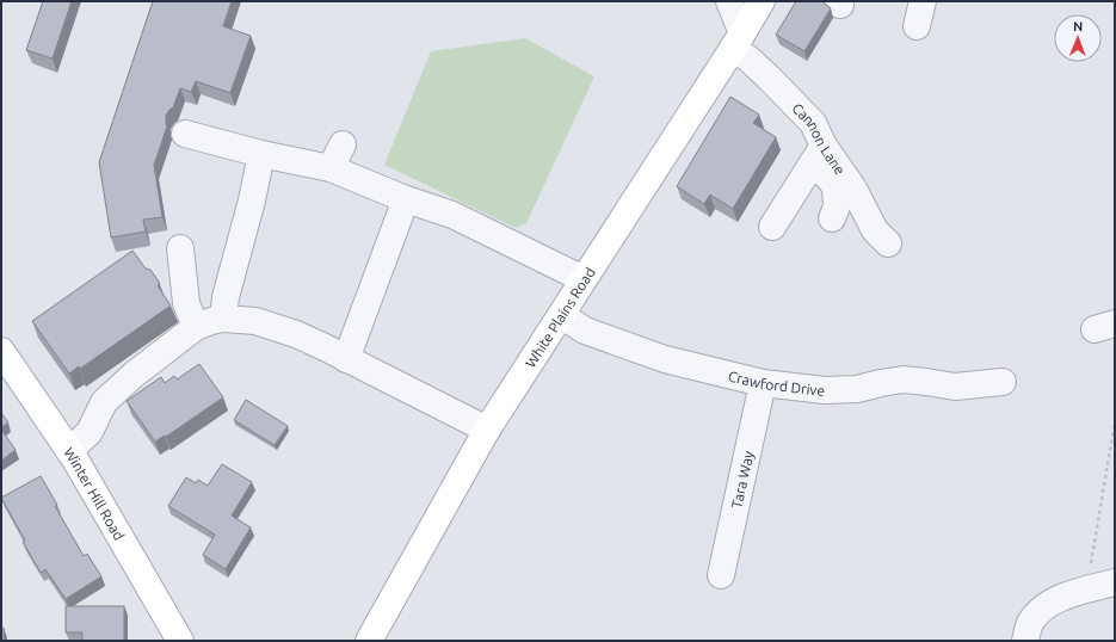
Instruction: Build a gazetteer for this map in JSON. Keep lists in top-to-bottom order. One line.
{"streets":{"main road":["White Plains Road","Winter Hill Road"],"street":["Cannon Lane","Crawford Drive","Tara Way"]},"crossings":[["Cannon Lane","White Plains Road"],["White Plains Road","Crawford Drive"],["Crawford Drive","Tara Way"]],"north":"top"}
